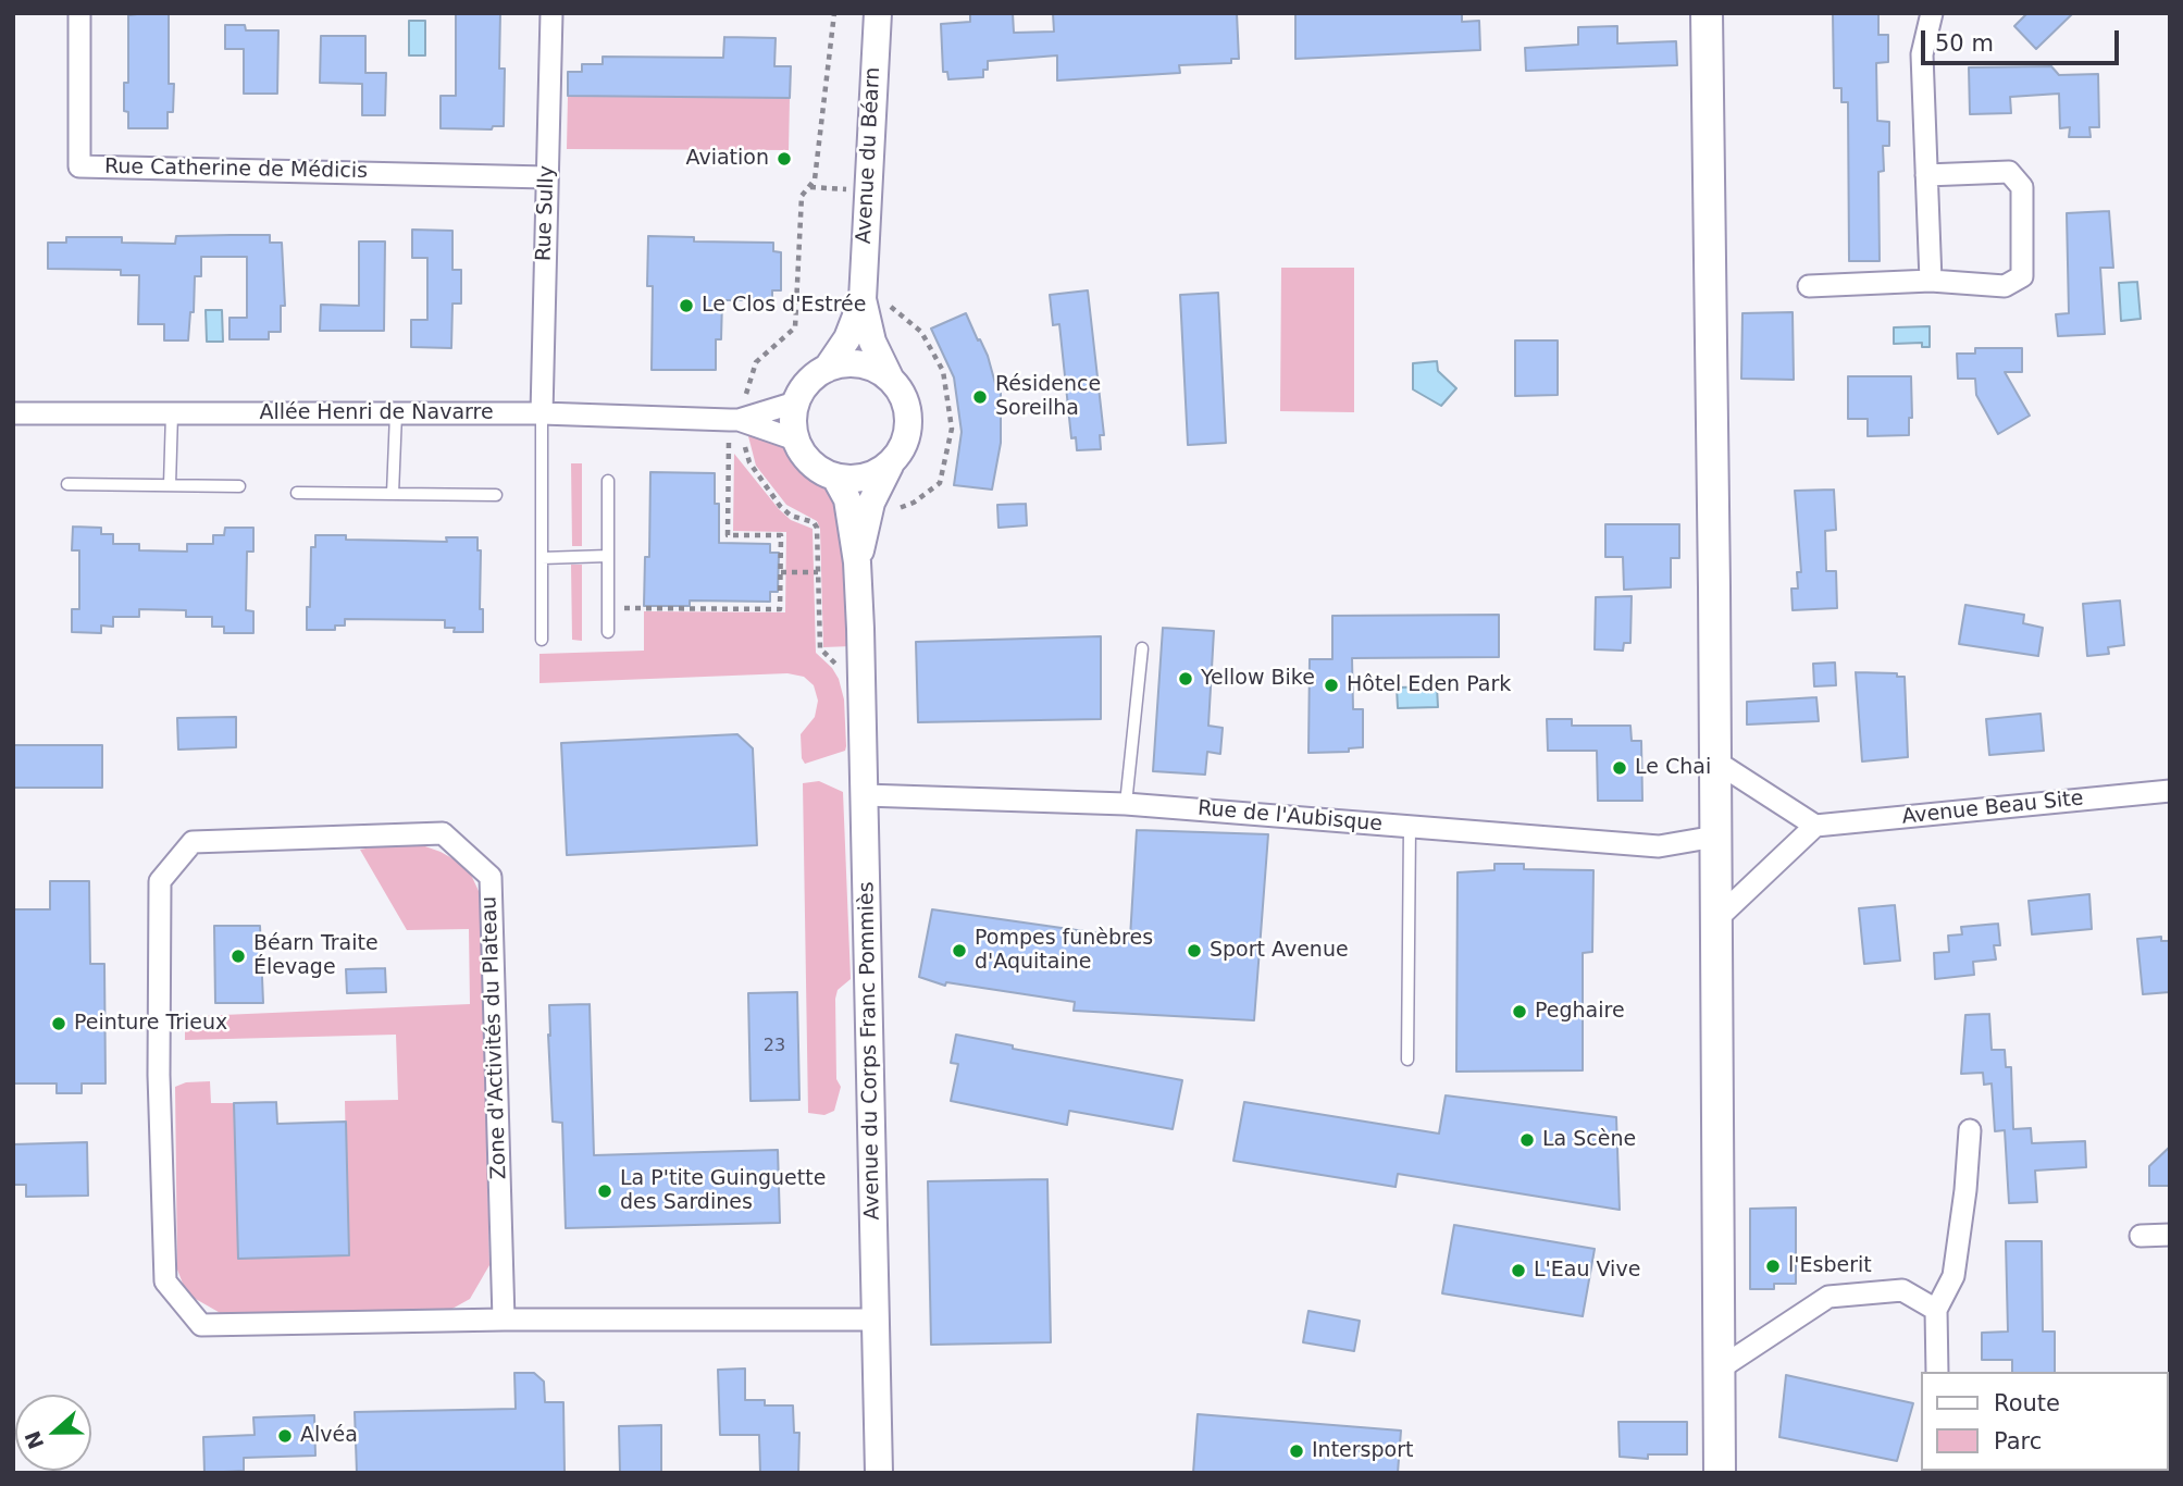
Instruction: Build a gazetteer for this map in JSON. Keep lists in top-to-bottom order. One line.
{"streets":{"street":["Avenue du Béarn","Rue Catherine de Médicis","Rue Sully","Allée Henri de Navarre","Avenue Beau Site","Rue de l'Aubisque","Zone d'Activités du Plateau","Avenue du Corps Franc Pommiès"]},"crossings":[["Avenue du Béarn","Allée Henri de Navarre"],["Rue Catherine de Médicis","Rue Sully"],["Rue Sully","Allée Henri de Navarre"],["Rue de l'Aubisque","Avenue du Corps Franc Pommiès"],["Zone d'Activités du Plateau","Avenue du Corps Franc Pommiès"]],"places":["Aviation","Le Clos d'Estrée","Résidence Soreilha","Yellow Bike","Hôtel Eden Park","Le Chai","Pompes funèbres d'Aquitaine","Sport Avenue","Béarn Traite Élevage","Peghaire","Peinture Trieux","La Scène","La P'tite Guinguette des Sardines","l'Esberit","L'Eau Vive","Alvéa","Intersport"],"house_numbers":["23"],"legend":["Route","Parc"],"scale_bar":"50 m","north":"left"}
